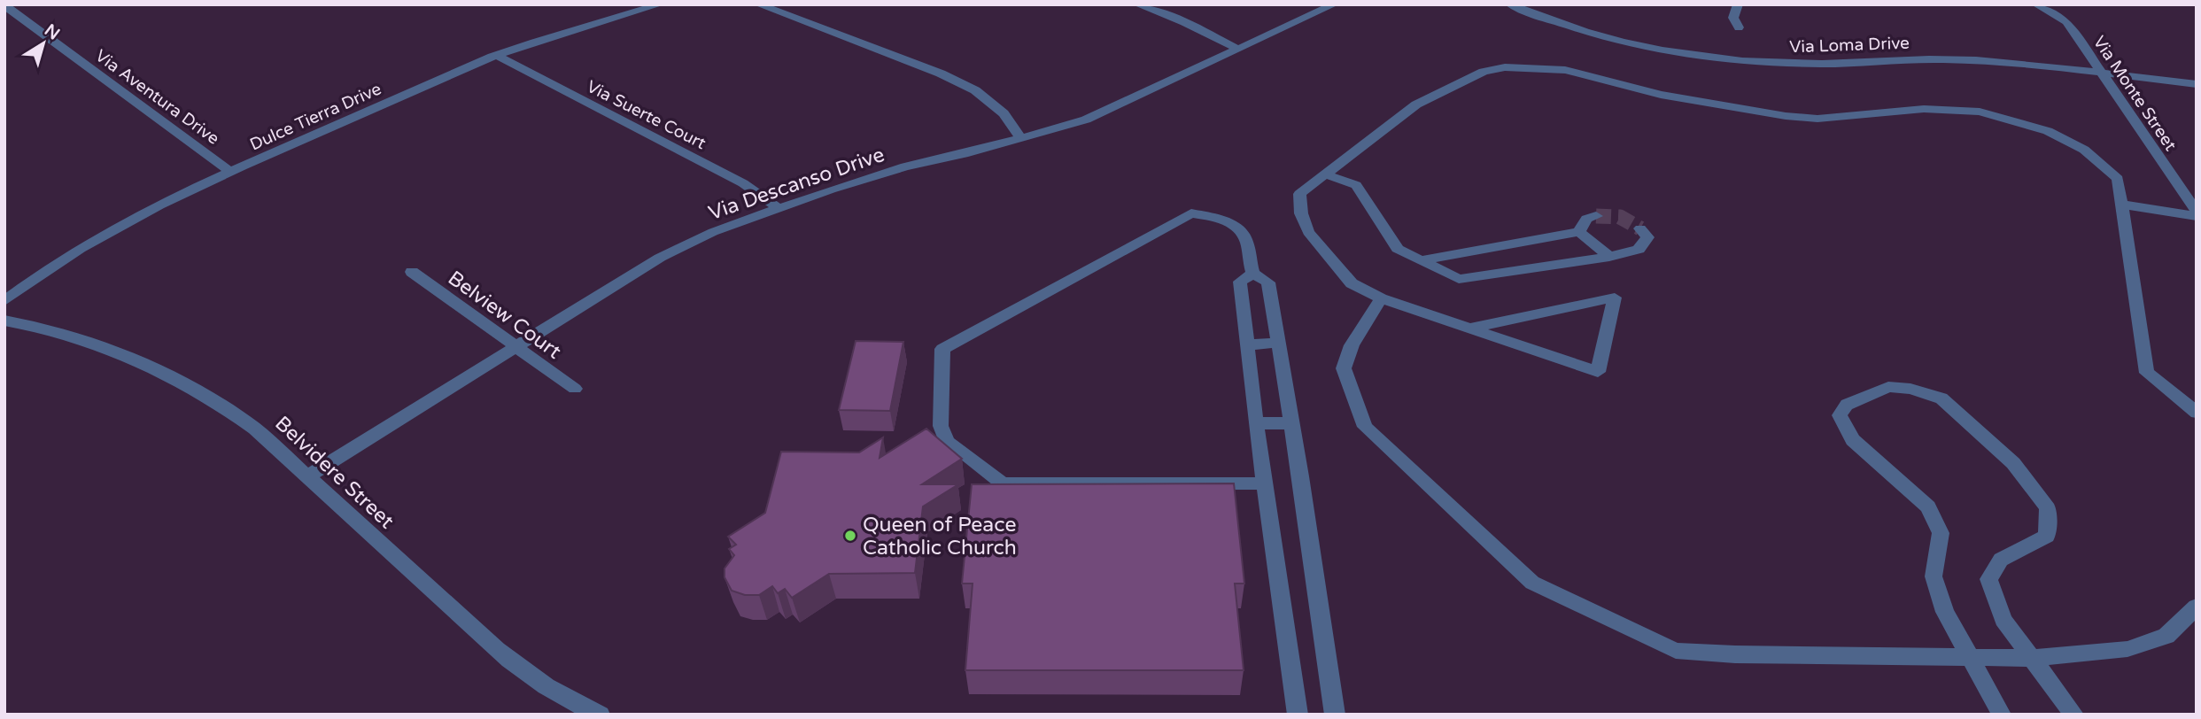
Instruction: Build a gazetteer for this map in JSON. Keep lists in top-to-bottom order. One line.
{"streets":{"street":["Via Loma Drive","Via Monte Street","Via Aventura Drive","Via Suerte Court","Dulce Tierra Drive","Via Descanso Drive","Belview Court","Belvidere Street"]},"crossings":[["Via Loma Drive","Via Monte Street"],["Via Aventura Drive","Dulce Tierra Drive"],["Via Suerte Court","Dulce Tierra Drive"],["Via Suerte Court","Via Descanso Drive"],["Via Descanso Drive","Belview Court"],["Via Descanso Drive","Belvidere Street"]],"places":["Queen of Peace Catholic Church"],"north":"top right"}
